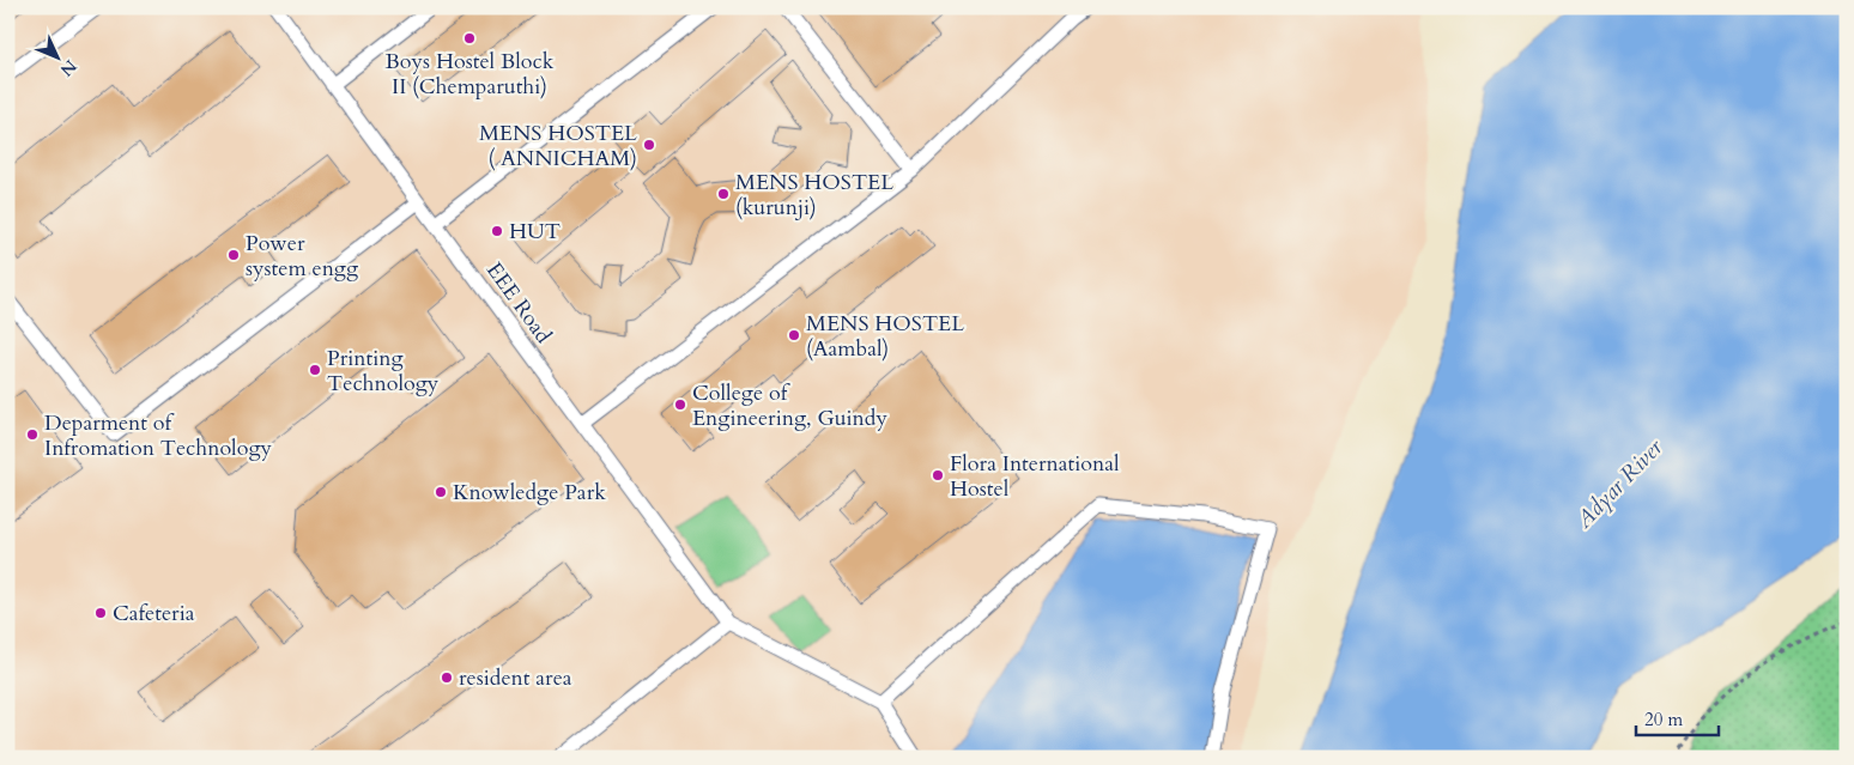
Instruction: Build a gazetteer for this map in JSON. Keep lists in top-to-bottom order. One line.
{"streets":{"lane":["EEE Road"]},"water":["Adyar River"],"places":["Boys Hostel Block II (Chemparuthi)","MENS HOSTEL ( ANNICHAM)","MENS HOSTEL (kurunji)","HUT","Power system engg","MENS HOSTEL (Aambal)","Printing Technology","College of Engineering, Guindy","Deparment of Infromation Technology","Flora International Hostel","Knowledge Park","Cafeteria","resident area"],"scale_bar":"20 m","north":"bottom right"}
